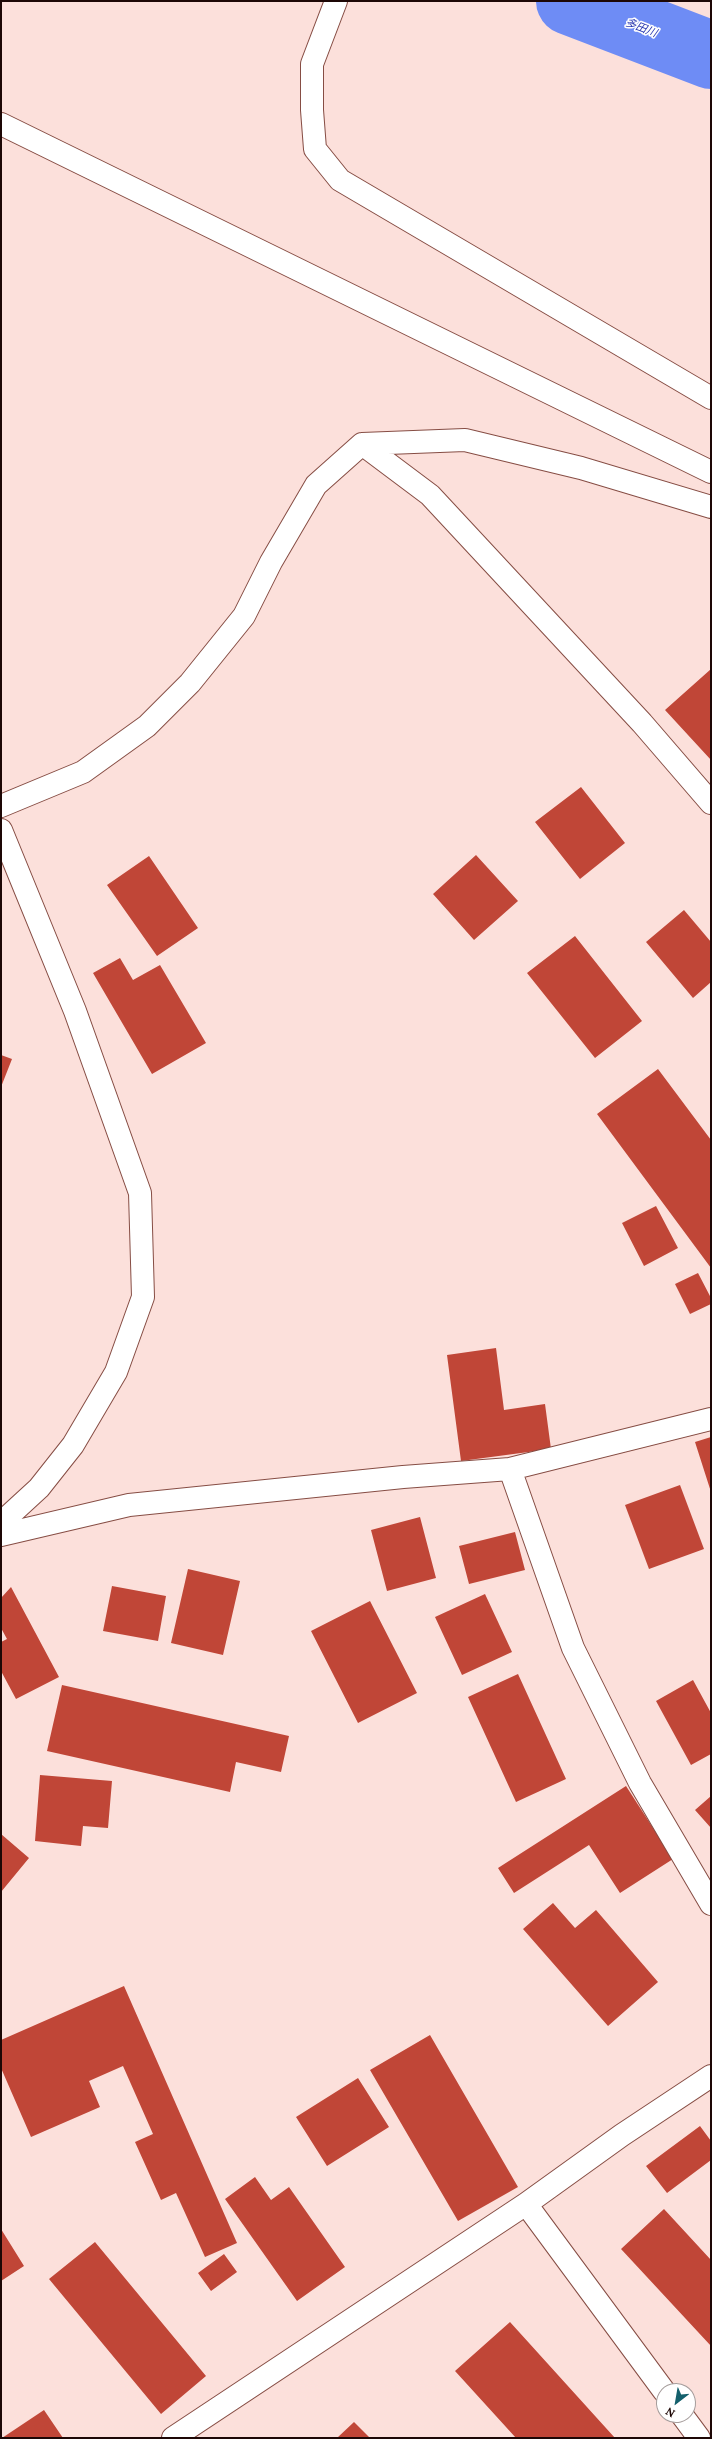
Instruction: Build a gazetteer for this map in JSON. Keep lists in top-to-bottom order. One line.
{"water":["多田川"],"north":"bottom left"}
